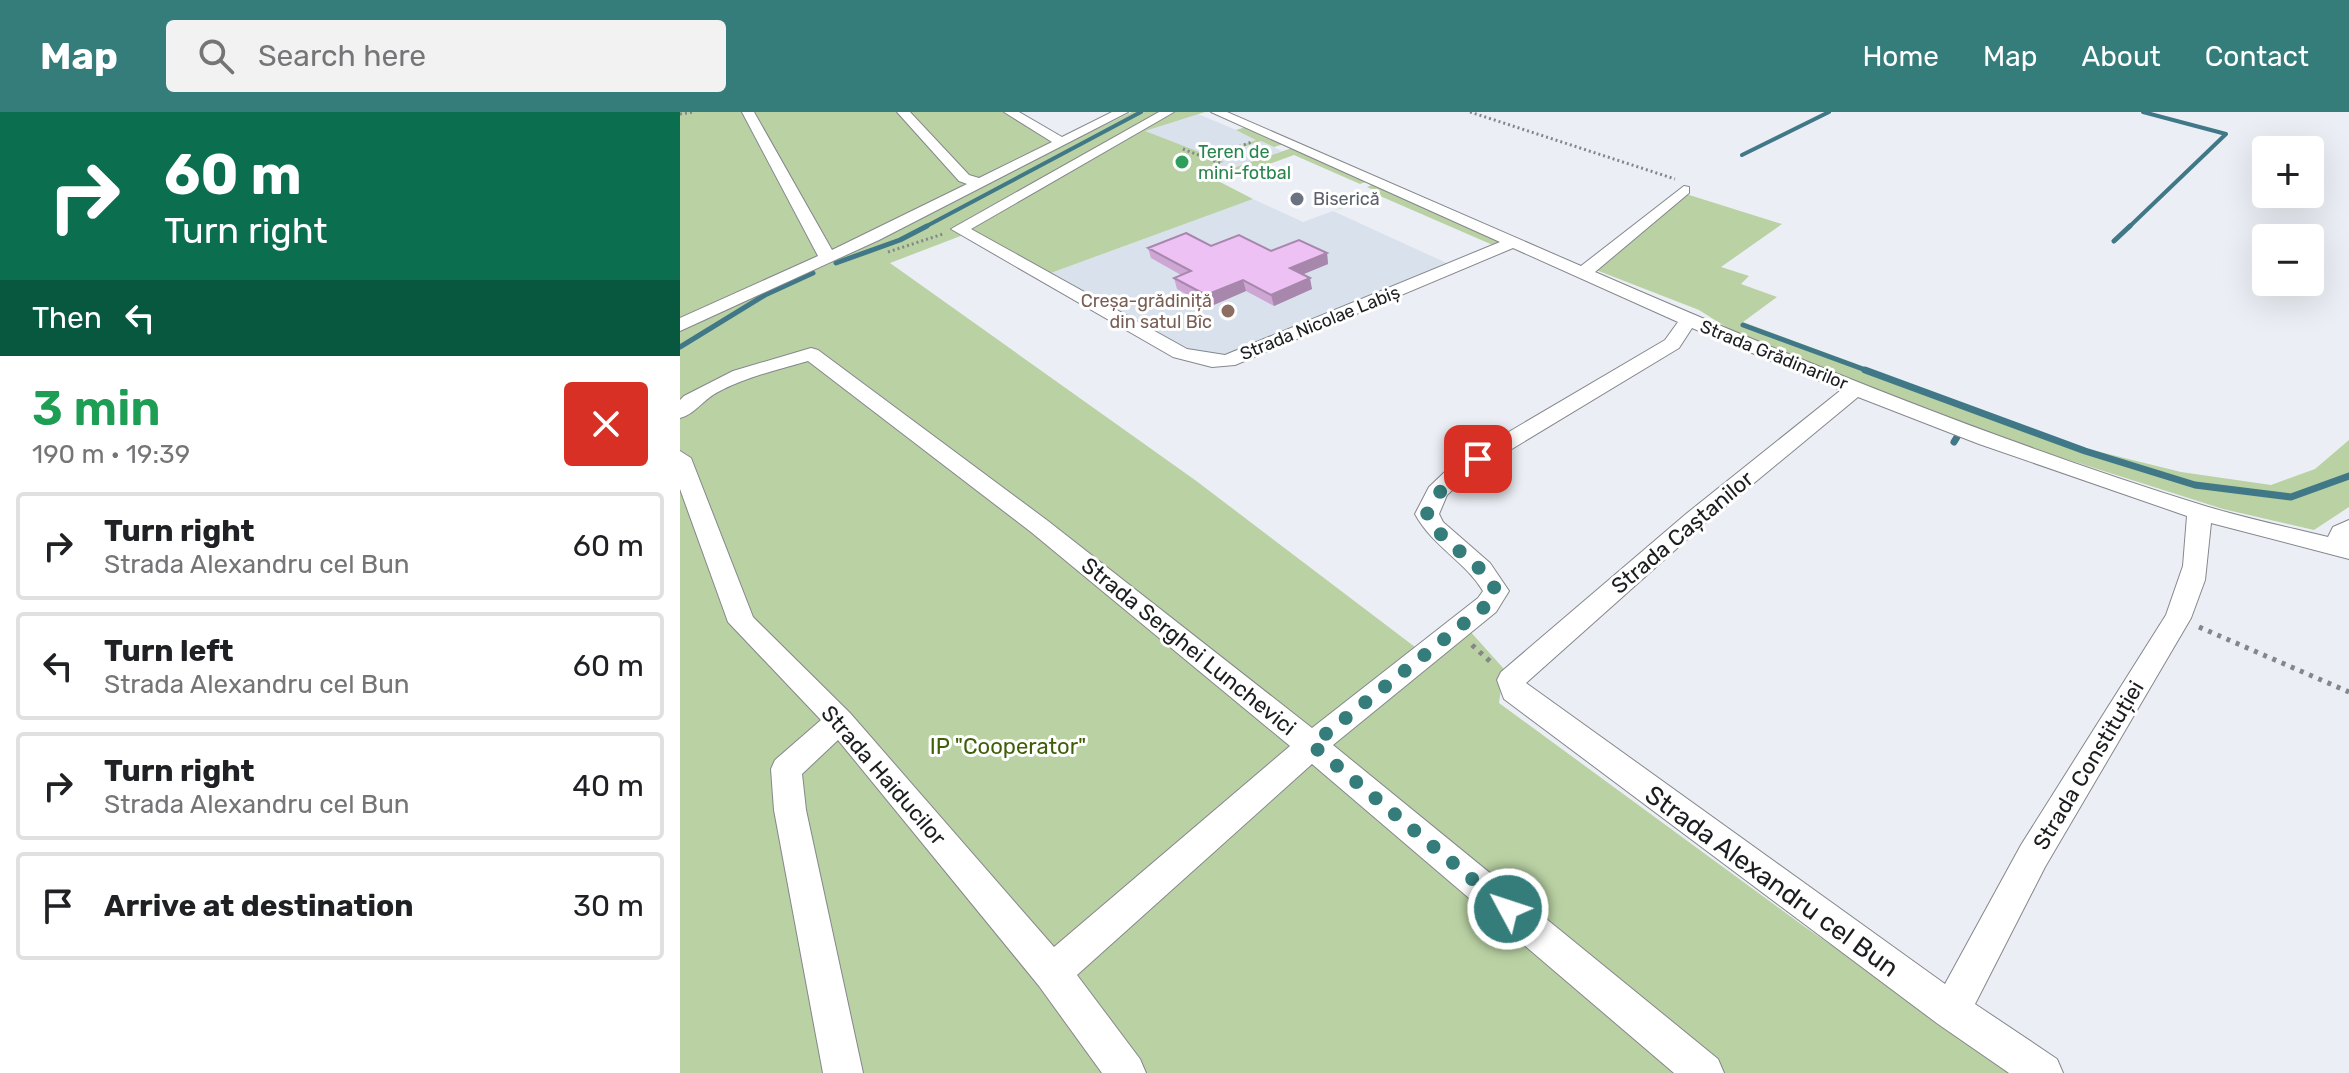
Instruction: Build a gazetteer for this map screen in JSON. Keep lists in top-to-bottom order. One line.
{"streets":{"street":["Strada Nicolae Labiș","Strada Grădinarilor","Strada Caștanilor","Strada Serghei Lunchevici","Strada Constituției","Strada Haiducilor","Strada Alexandru cel Bun"]},"crossings":[["Strada Nicolae Labiș","Strada Grădinarilor"],["Strada Grădinarilor","Strada Caștanilor"],["Strada Grădinarilor","Strada Constituției"],["Strada Caștanilor","Strada Alexandru cel Bun"],["Strada Constituției","Strada Alexandru cel Bun"]],"parks":["IP \"Cooperator\""],"places":["Teren de mini-fotbal","Biserică","Creșa-grădiniță din satul Bîc"],"page":{"header":"Map","search":"Search here","nav":["Home","Map","About","Contact"],"turn":["60 m","Turn right"],"map_buttons":["+","−"],"then":"Then","heading":["3 min","190 m · 19:39"],"list":[{"name":"Turn right","note":"Strada Alexandru cel Bun","value":"60 m"},{"name":"Turn left","note":"Strada Alexandru cel Bun","value":"60 m"},{"name":"Turn right","note":"Strada Alexandru cel Bun","value":"40 m"},{"name":"Arrive at destination","value":"30 m"}]}}
